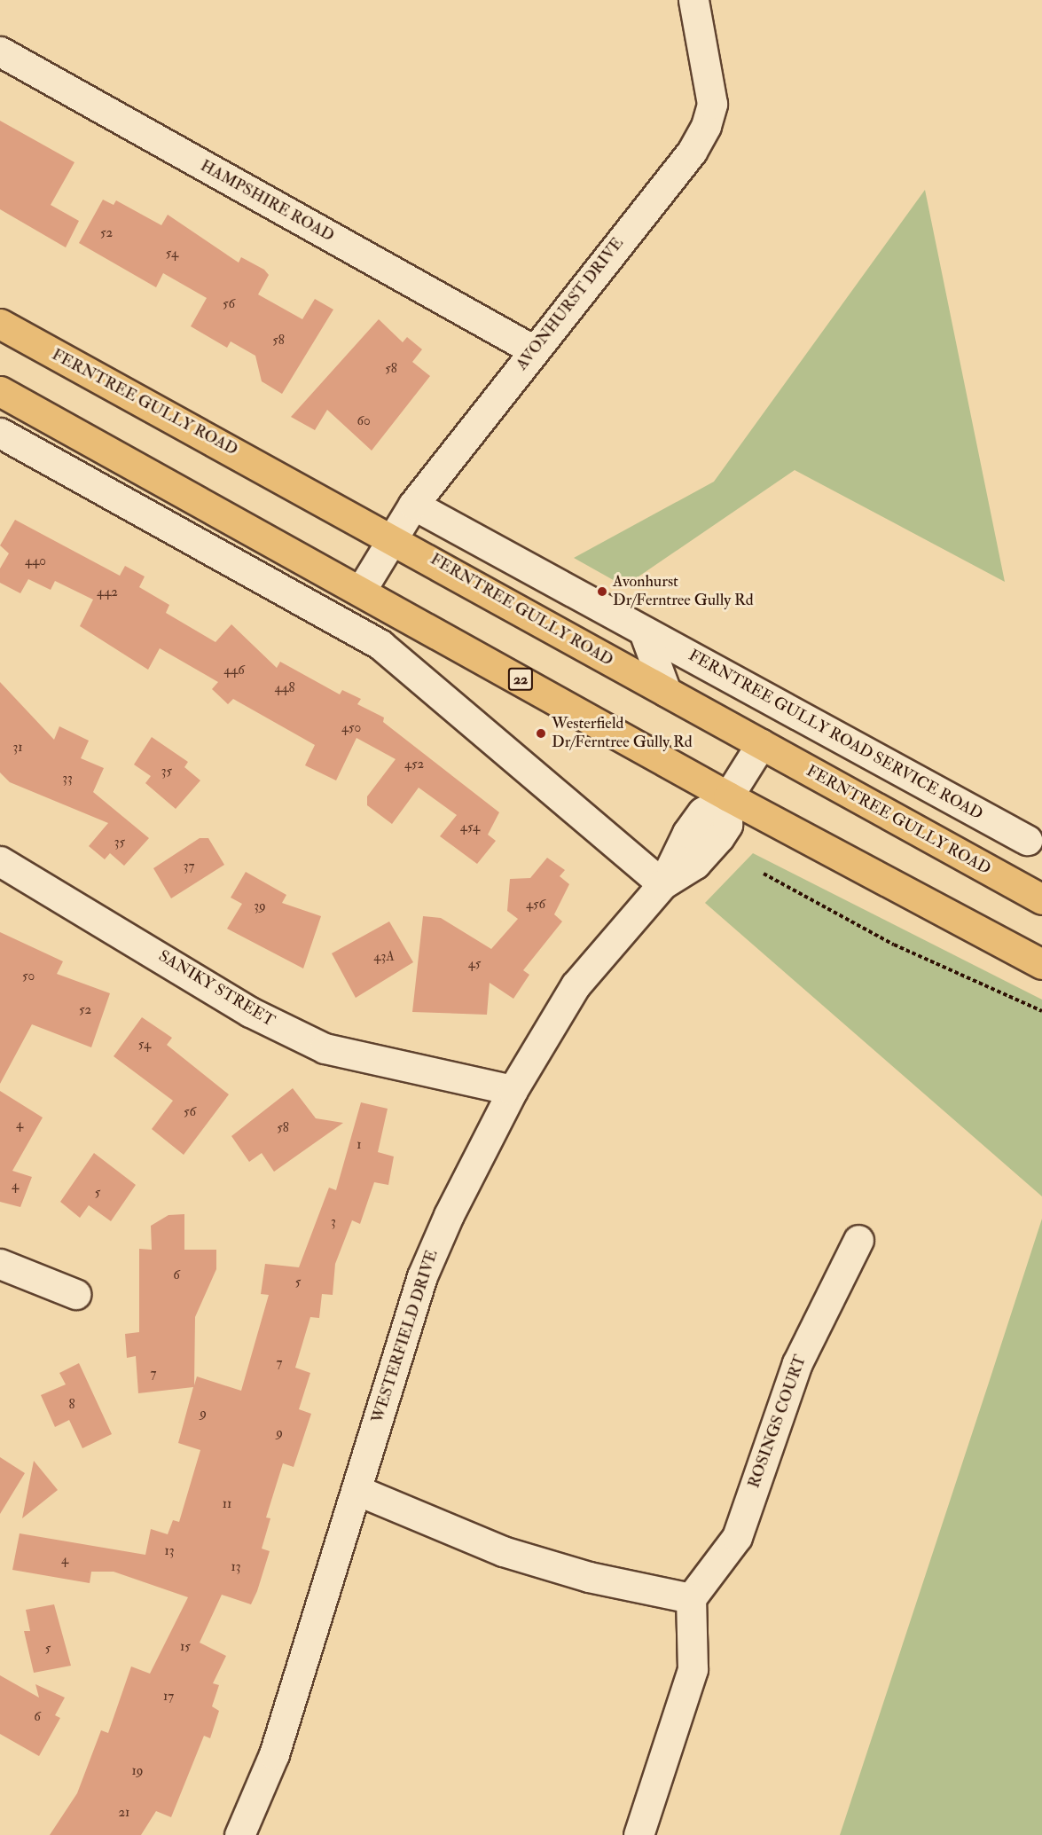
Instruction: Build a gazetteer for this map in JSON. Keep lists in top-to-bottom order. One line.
{"streets":{"main road":["FERNTREE GULLY ROAD","22"],"street":["HAMPSHIRE ROAD","AVONHURST DRIVE","FERNTREE GULLY ROAD SERVICE ROAD","SANIKY STREET","WESTERFIELD DRIVE","ROSINGS COURT"]},"crossings":[["HAMPSHIRE ROAD","AVONHURST DRIVE"],["AVONHURST DRIVE","FERNTREE GULLY ROAD"],["AVONHURST DRIVE","22"],["AVONHURST DRIVE","FERNTREE GULLY ROAD SERVICE ROAD"],["22","WESTERFIELD DRIVE"],["SANIKY STREET","WESTERFIELD DRIVE"]],"places":["Avonhurst Dr/Ferntree Gully Rd","Westerfield Dr/Ferntree Gully Rd"],"house_numbers":["52","54","56","58","58","60","440","442","446","448","450","31","452","35","33","454","35","37","456","39","43A","45","50","52","54","56","4","58","1","4","5","3","6","5","7","7","8","9","9","11","13","4","13","15","5","17","6","19","21"]}
